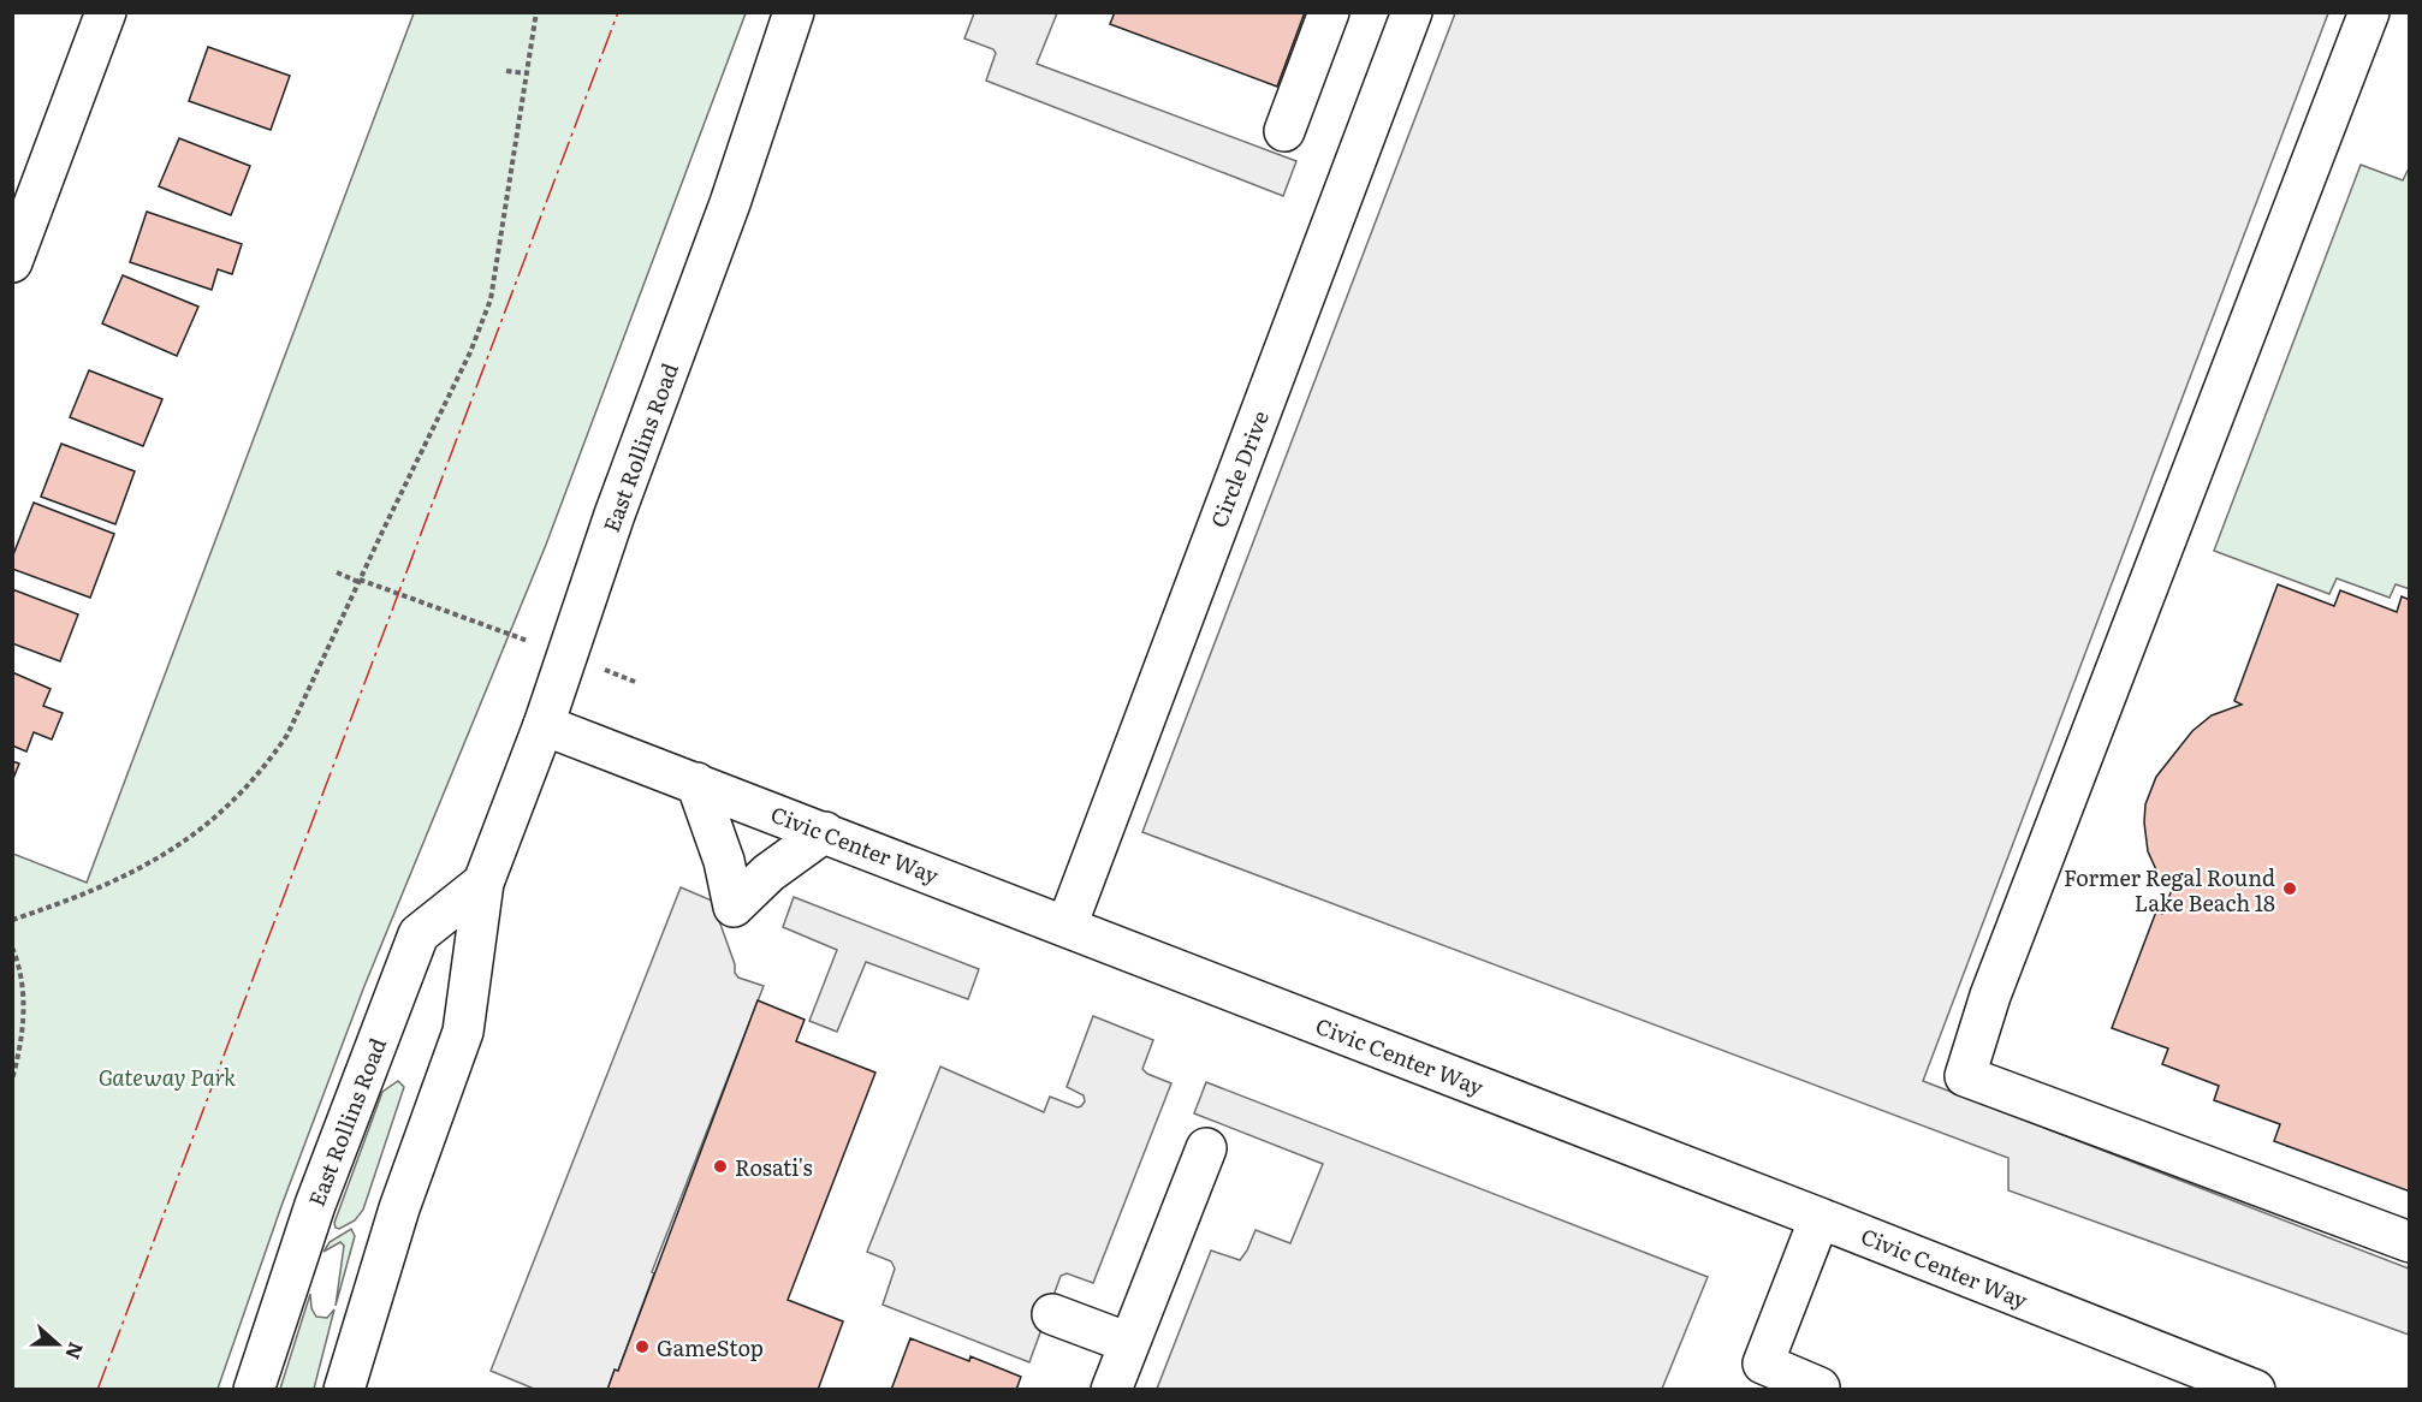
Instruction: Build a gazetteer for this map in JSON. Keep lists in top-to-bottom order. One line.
{"streets":{"street":["East Rollins Road","Circle Drive","Civic Center Way"]},"crossings":[["East Rollins Road","Civic Center Way"],["Circle Drive","Civic Center Way"]],"parks":["Gateway Park"],"places":["Former Regal Round Lake Beach 18","Rosati's","GameStop"],"north":"right"}
